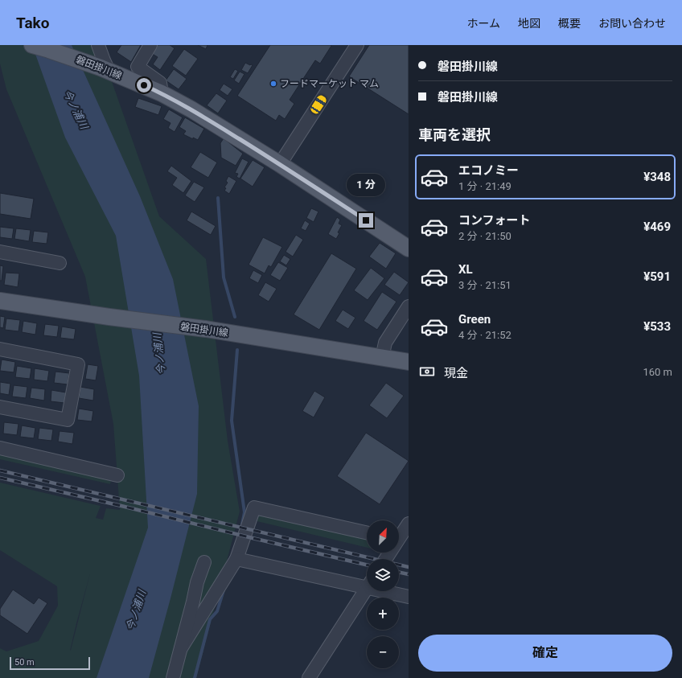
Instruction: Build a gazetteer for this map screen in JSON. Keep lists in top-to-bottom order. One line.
{"streets":{"main road":["磐田掛川線"]},"water":["今ノ浦川"],"places":["フードマーケット マム"],"scale_bar":"50 m","north":"top right","page":{"header":"Tako","nav":["ホーム","地図","概要","お問い合わせ"],"banner":["磐田掛川線","磐田掛川線"],"heading":"車両を選択","list":[{"name":"エコノミー","note":"1 分 · 21:49","value":"¥348"},{"name":"コンフォート","note":"2 分 · 21:50","value":"¥469"},{"name":"XL","note":"3 分 · 21:51","value":"¥591"},{"name":"Green","note":"4 分 · 21:52","value":"¥533"}],"bubble":"1 分","pay":["現金","160 m"],"map_buttons":["+","−"],"buttons":"確定","scale":"50 m"}}
